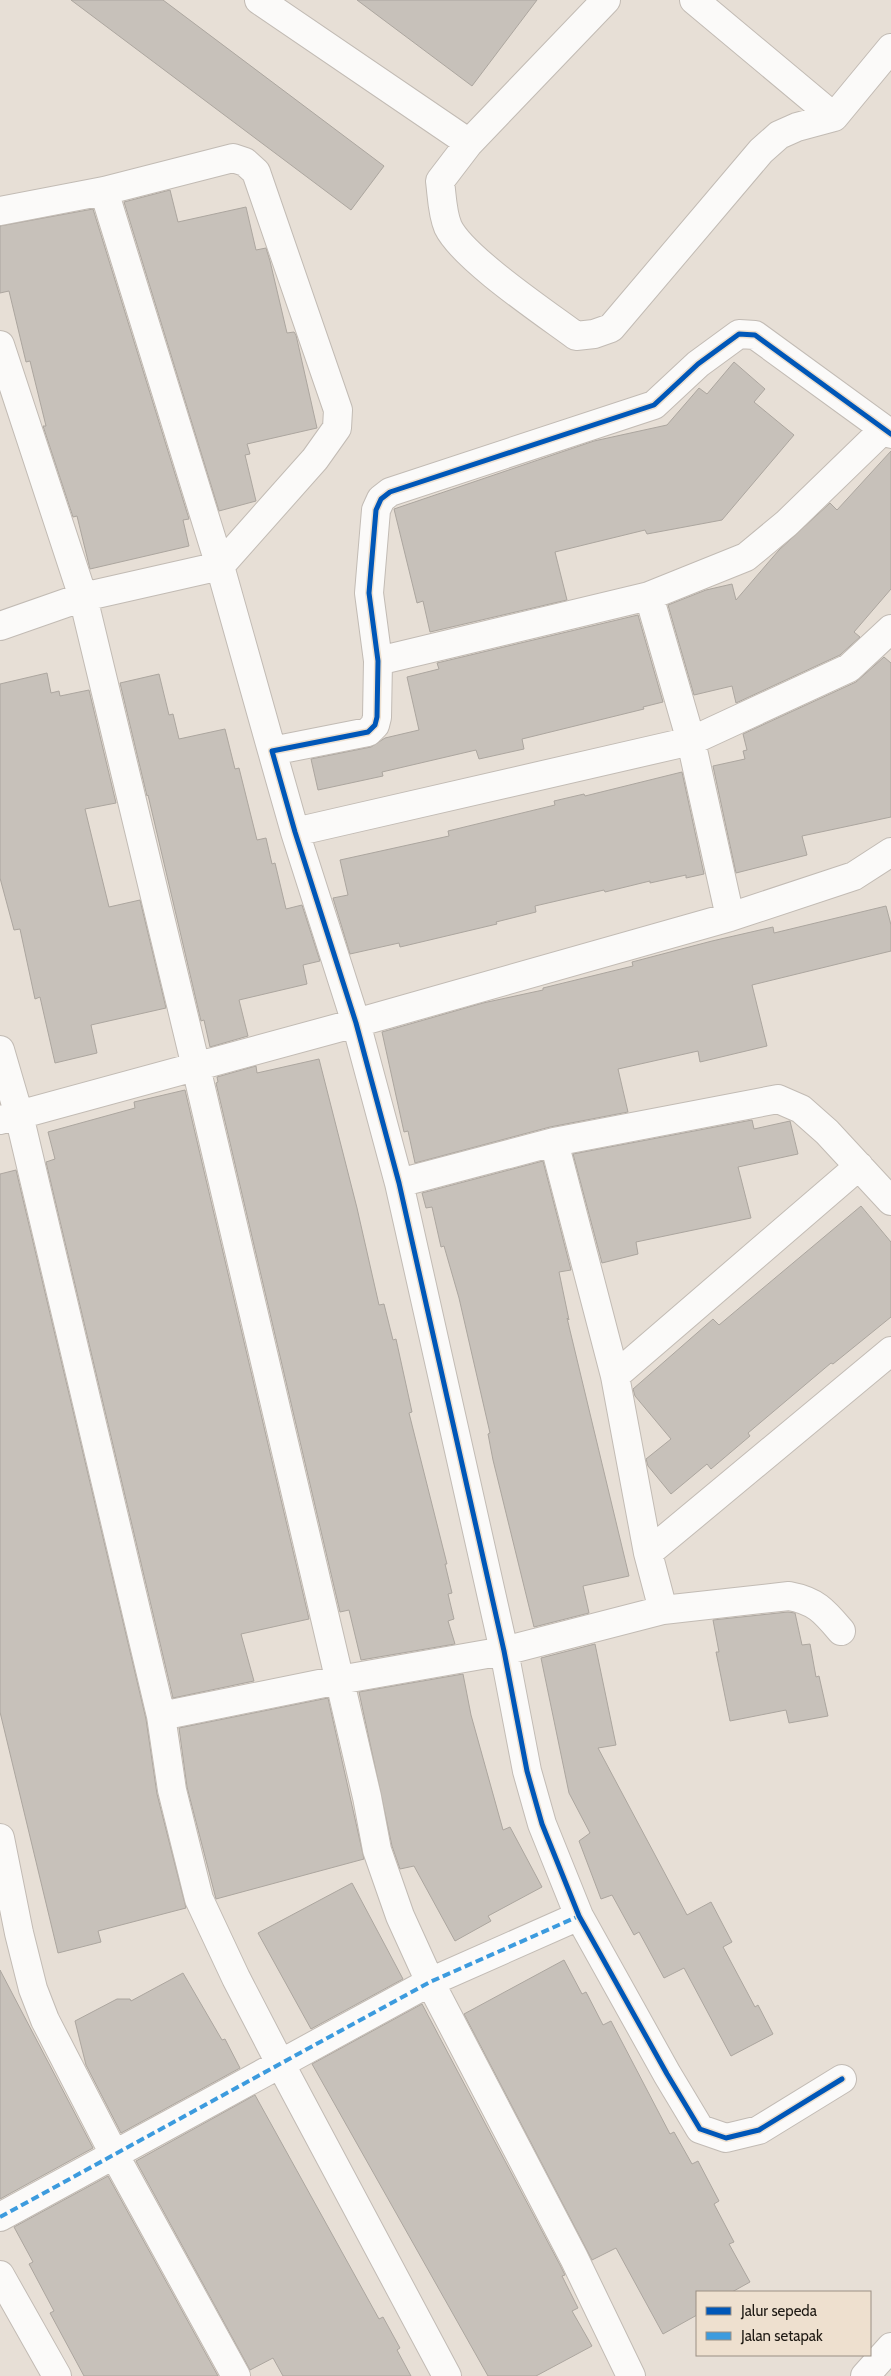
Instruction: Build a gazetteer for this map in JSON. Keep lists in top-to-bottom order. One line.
{"legend":["Jalur sepeda","Jalan setapak"]}
